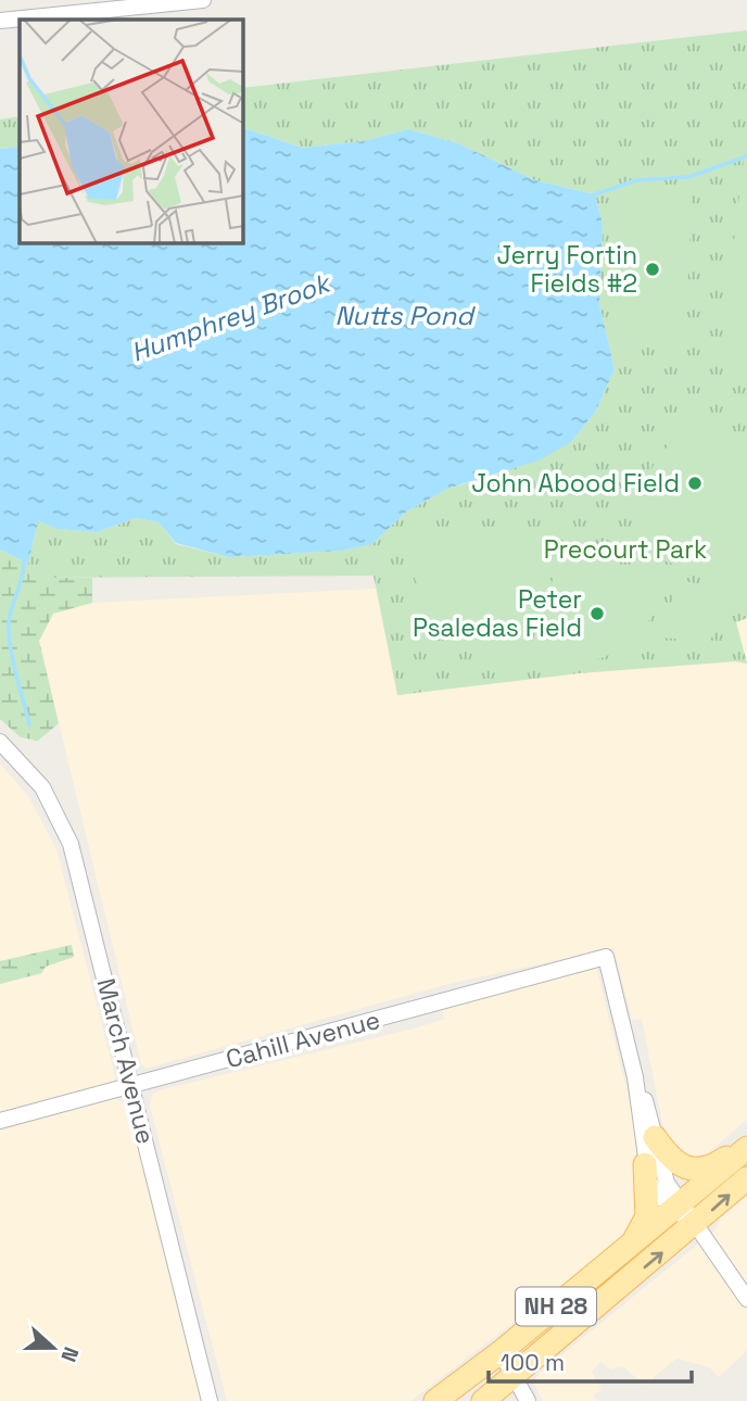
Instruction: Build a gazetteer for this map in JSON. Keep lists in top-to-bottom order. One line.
{"streets":{"main road":["NH 28"],"street":["Cahill Avenue","March Avenue"]},"crossings":[["Cahill Avenue","March Avenue"]],"water":["Nutts Pond","Humphrey Brook"],"parks":["Precourt Park"],"places":["Jerry Fortin Fields #2","John Abood Field","Peter Psaledas Field"],"scale_bar":"100 m","north":"right"}
